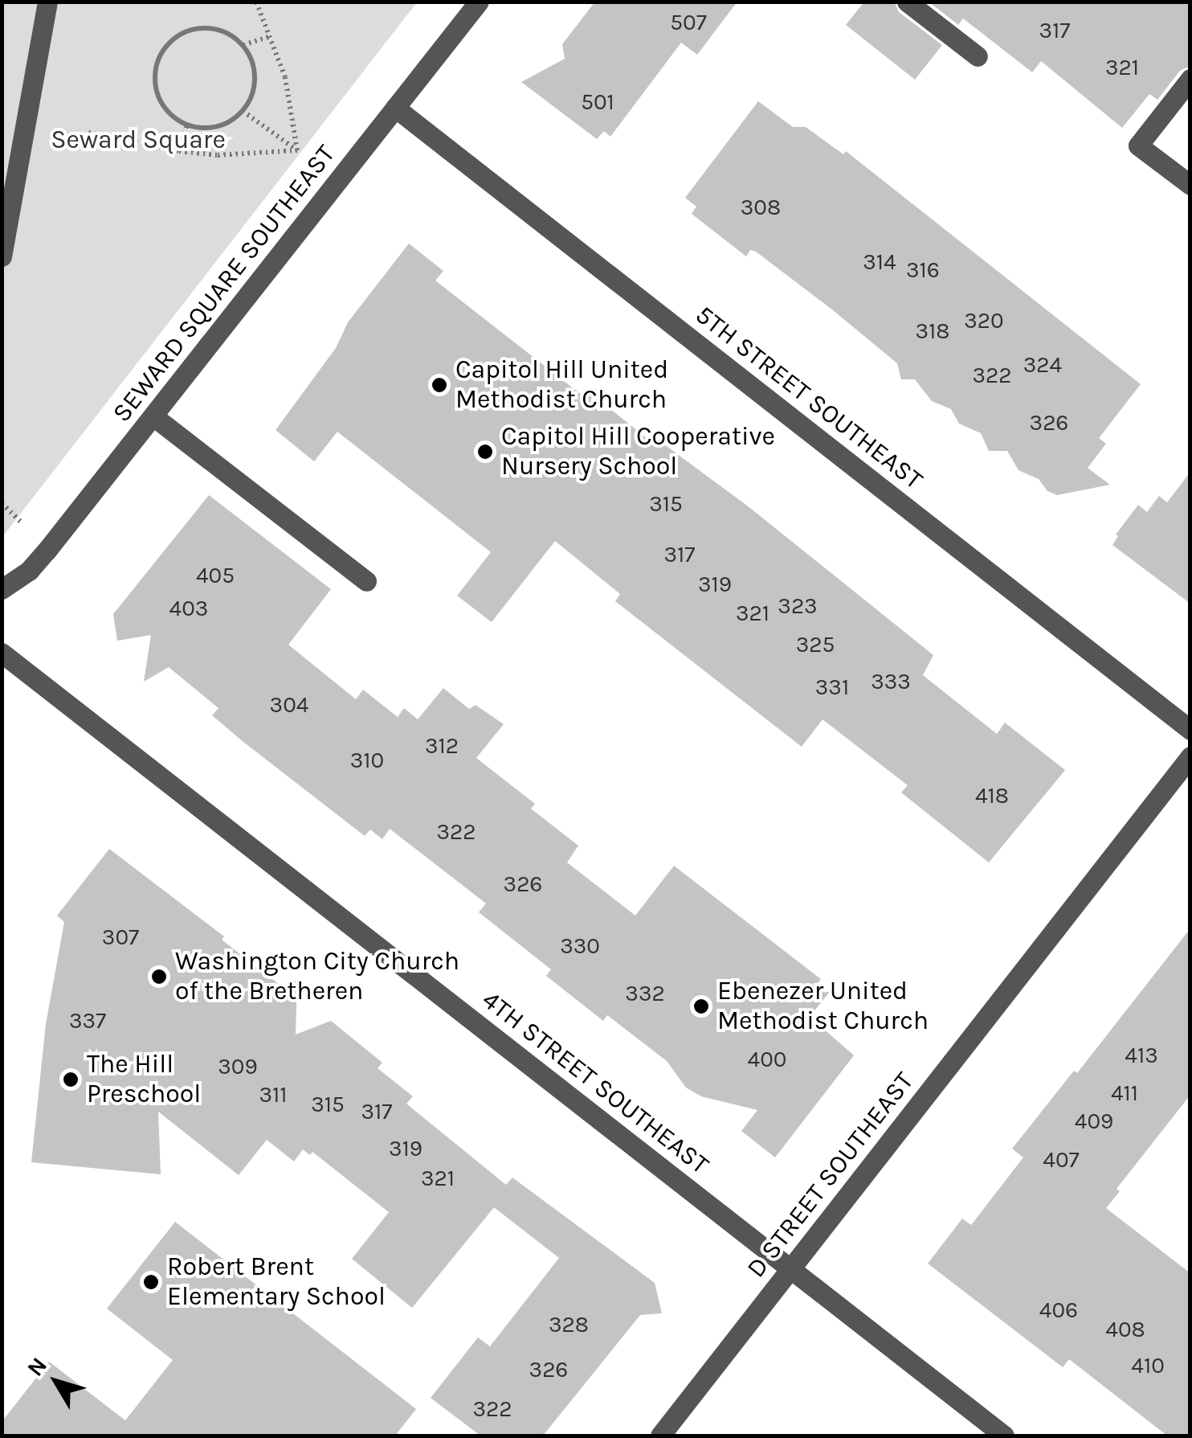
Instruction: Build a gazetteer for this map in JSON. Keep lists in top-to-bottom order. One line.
{"streets":{"street":["SEWARD SQUARE SOUTHEAST","5TH STREET SOUTHEAST","4TH STREET SOUTHEAST","D STREET SOUTHEAST"]},"crossings":[["SEWARD SQUARE SOUTHEAST","5TH STREET SOUTHEAST"],["4TH STREET SOUTHEAST","D STREET SOUTHEAST"]],"parks":["Seward Square"],"places":["Capitol Hill United Methodist Church","Capitol Hill Cooperative Nursery School","Washington City Church of the Bretheren","Ebenezer United Methodist Church","The Hill Preschool","Robert Brent Elementary School"],"house_numbers":["507","317","321","501","308","314","316","320","318","324","322","326","315","317","405","319","323","403","321","325","333","331","304","312","310","418","322","326","307","330","332","337","413","400","309","411","311","315","317","409","319","407","321","406","328","408","410","326","322"],"north":"top left"}
